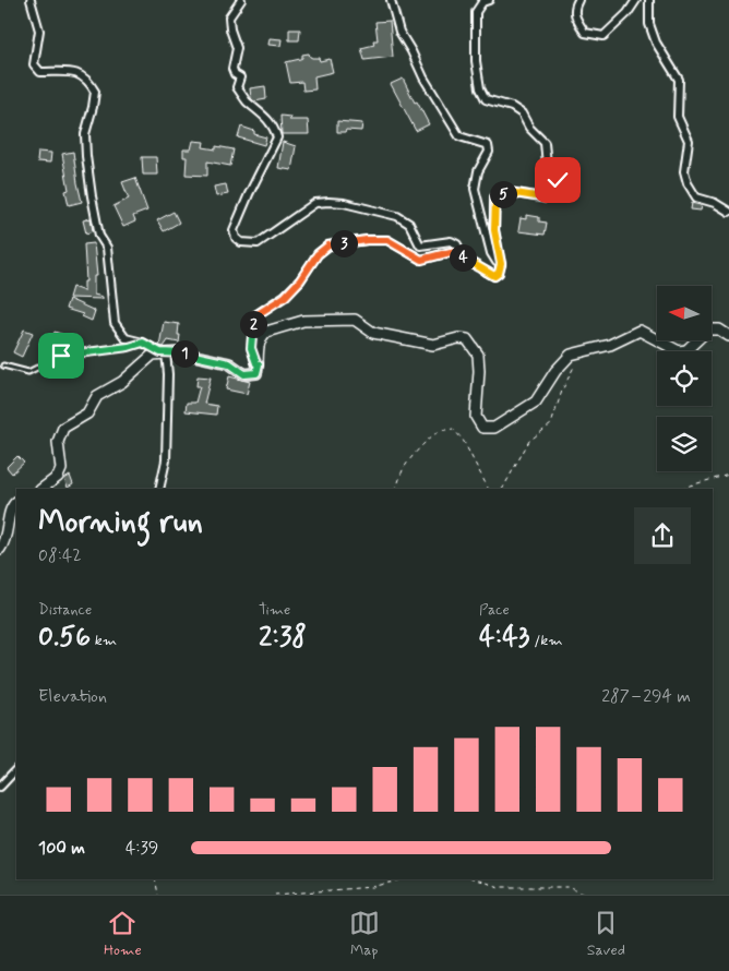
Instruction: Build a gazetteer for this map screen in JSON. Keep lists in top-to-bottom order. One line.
{"north":"left","page":{"pins":["5","3","4","2","1"],"heading":["Morning run","08:42"],"stats":[["Distance","0.56 km"],["Time","2:38"],["Pace","4:43 /km"]],"chart":["Elevation","287–294 m"],"list":[{"name":"100 m","note":"4:39"}],"tabs":["Home","Map","Saved"]}}
